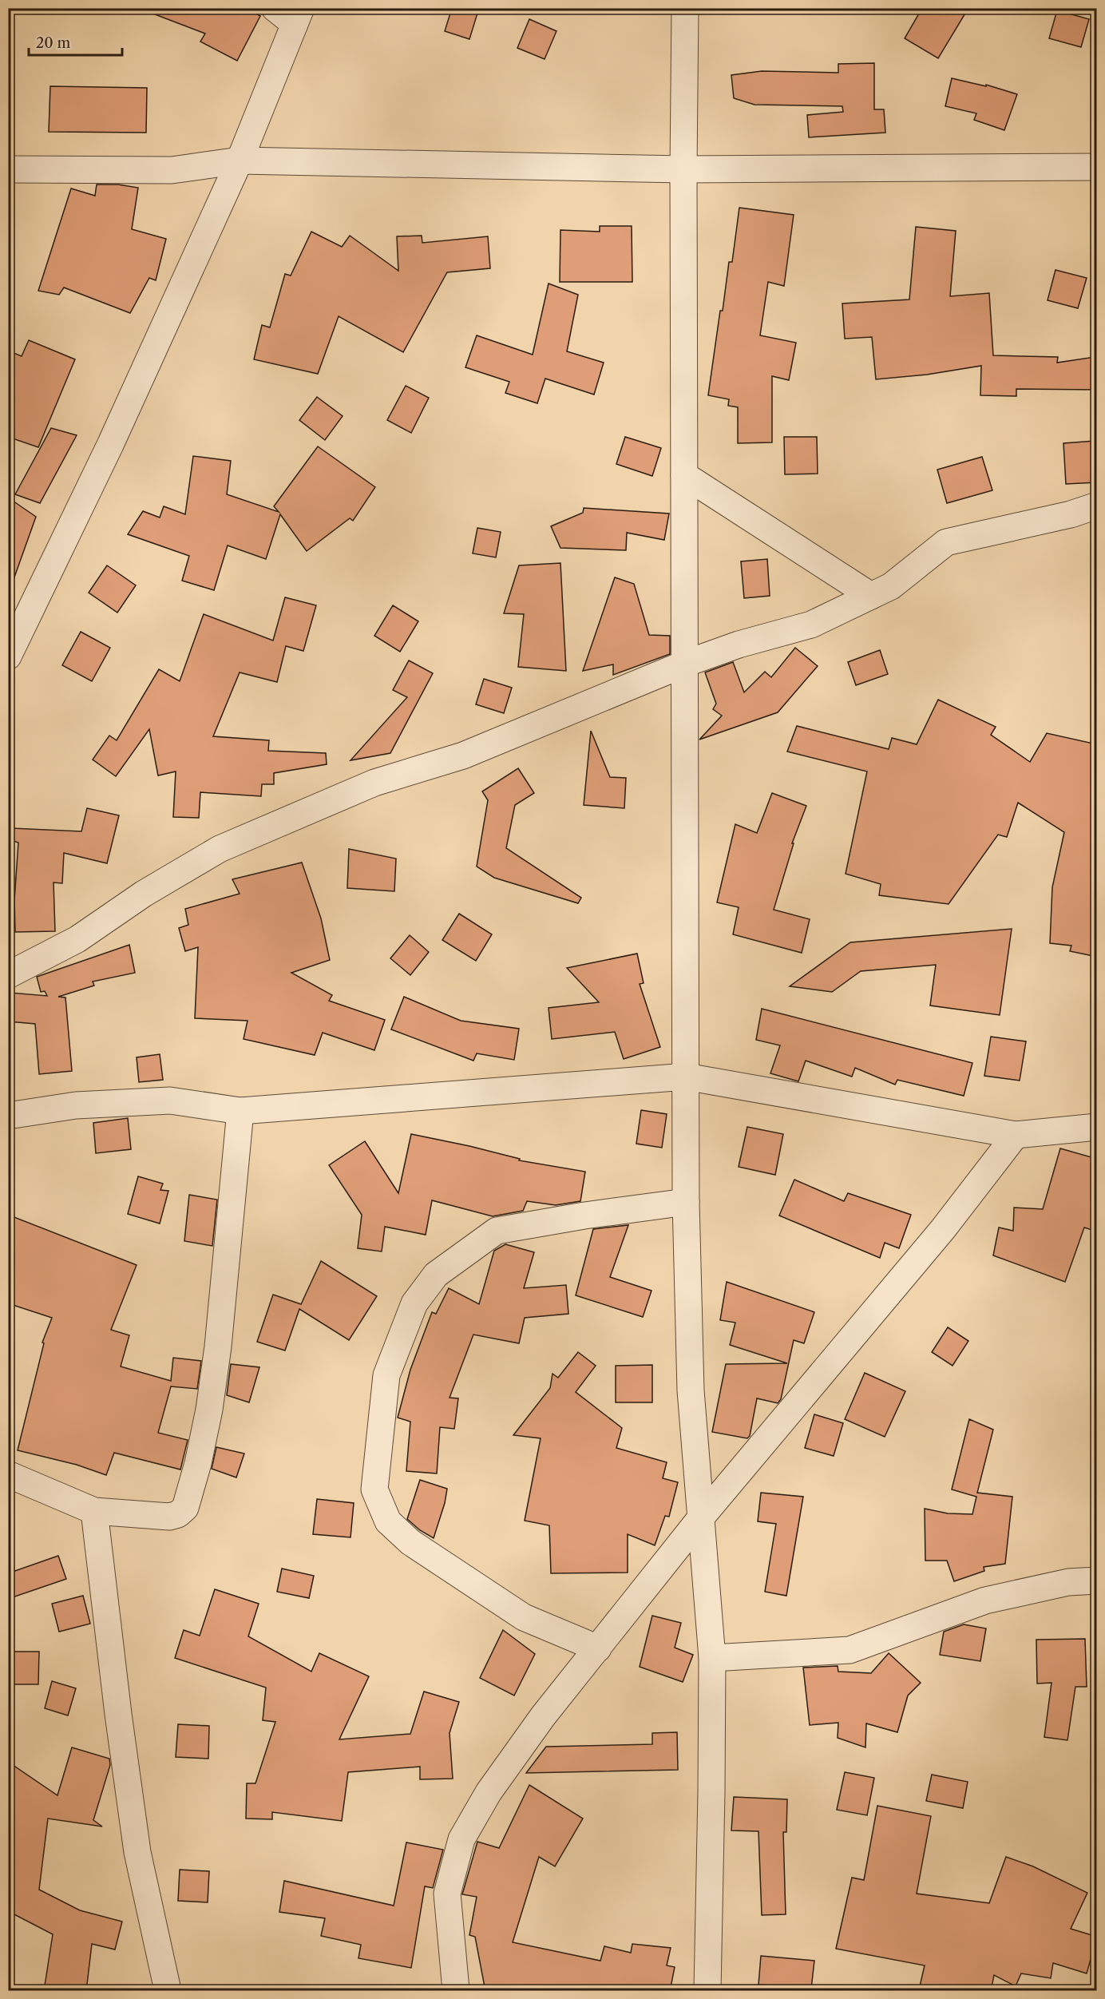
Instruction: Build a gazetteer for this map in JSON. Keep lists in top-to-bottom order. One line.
{"scale_bar":"20 m"}
